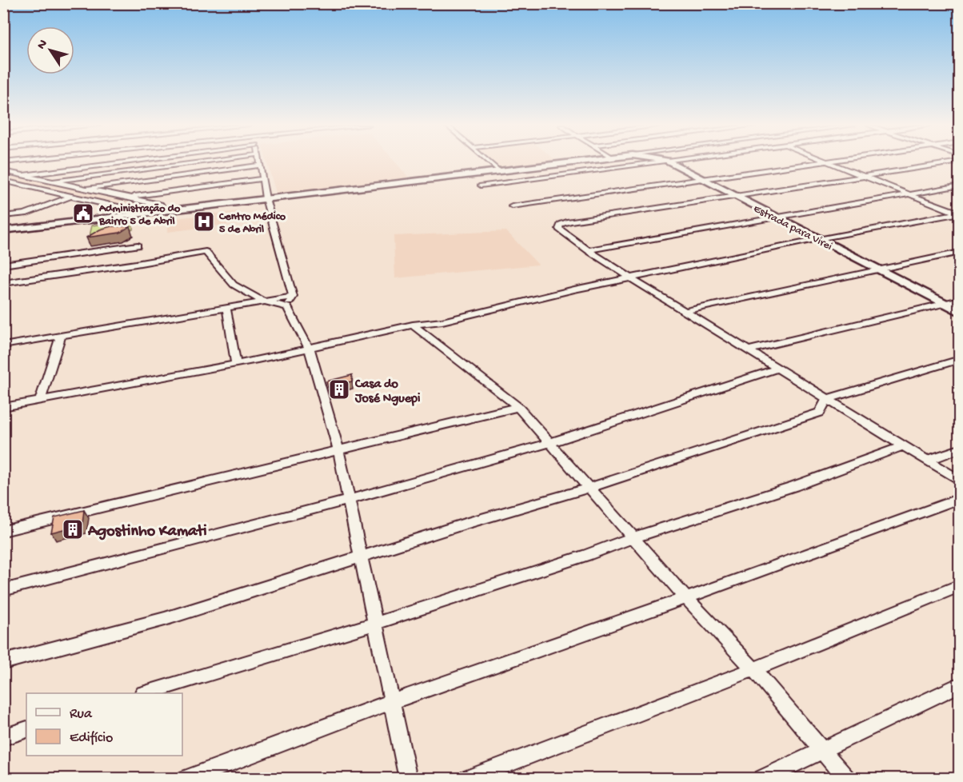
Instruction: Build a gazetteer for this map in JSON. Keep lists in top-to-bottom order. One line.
{"streets":{"street":["Estrada para Virei"]},"places":{"public building":["Administração do Bairro 5 de Abril"],"hospital":["Centro Médico 5 de Abril"],"building":["Casa do José Nguepi","Agostinho Kamati"]},"legend":["Rua","Edifício"],"north":"top left"}
